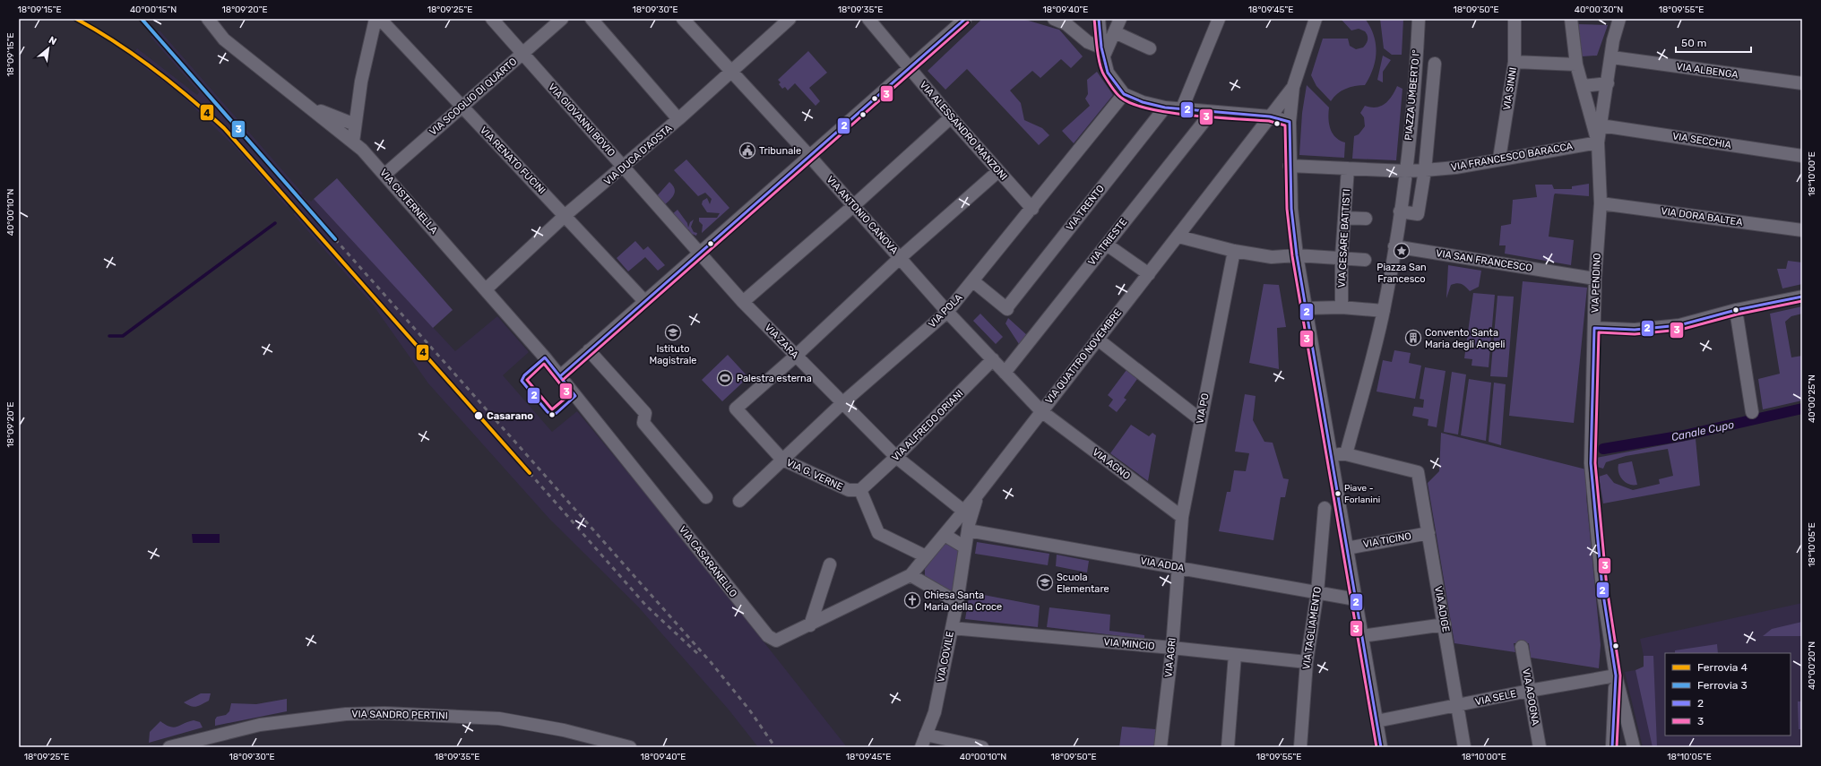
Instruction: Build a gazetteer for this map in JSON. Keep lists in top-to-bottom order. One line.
{"streets":{"street":["VIA ALBENGA","VIA SINNI","PIAZZA UMBERTO I°","VIA SCOGLIO DI QUARTO","VIA GIOVANNI BOVIO","VIA ALESSANDRO MANZONI","VIA SECCHIA","VIA DUCA D'AOSTA","VIA FRANCESCO BARACCA","VIA RENATO FUCINI","VIA CISTERNELLA","VIA TRENTO","VIA ANTONIO CANOVA","VIA DORA BALTEA","VIA CESARE BATTISTI","VIA TRIESTE","VIA SAN FRANCESCO","VIA PENDINO","VIA POLA","VIA ZARA","VIA QUATTRO NOVEMBRE","VIA PO","VIA ALFREDO ORIANI","VIA AGNO","VIA G. VERNE","VIA TICINO","VIA CASARANELLO","VIA ADDA","VIA ADIGE","VIA TAGLIAMENTO","VIA MINCIO","VIA COVILE","VIA AGRI","VIA AGOGNA","VIA SELE","VIA SANDRO PERTINI"]},"crossings":[["VIA ALBENGA","VIA PENDINO"],["VIA SINNI","VIA FRANCESCO BARACCA"],["PIAZZA UMBERTO I°","VIA FRANCESCO BARACCA"],["VIA SCOGLIO DI QUARTO","VIA GIOVANNI BOVIO"],["VIA SCOGLIO DI QUARTO","VIA RENATO FUCINI"],["VIA SCOGLIO DI QUARTO","VIA CISTERNELLA"],["VIA GIOVANNI BOVIO","VIA DUCA D'AOSTA"],["VIA GIOVANNI BOVIO","VIA ZARA"],["VIA ALESSANDRO MANZONI","VIA POLA"],["VIA SECCHIA","VIA PENDINO"],["VIA DUCA D'AOSTA","VIA RENATO FUCINI"],["VIA DUCA D'AOSTA","VIA CISTERNELLA"],["VIA DUCA D'AOSTA","VIA ANTONIO CANOVA"],["VIA FRANCESCO BARACCA","VIA PENDINO"],["VIA CISTERNELLA","VIA CASARANELLO"],["VIA TRENTO","VIA POLA"],["VIA ANTONIO CANOVA","VIA TRIESTE"],["VIA ANTONIO CANOVA","VIA POLA"],["VIA ANTONIO CANOVA","VIA QUATTRO NOVEMBRE"],["VIA ANTONIO CANOVA","VIA ALFREDO ORIANI"],["VIA ANTONIO CANOVA","VIA AGNO"],["VIA DORA BALTEA","VIA PENDINO"],["VIA SAN FRANCESCO","VIA PENDINO"],["VIA PENDINO","VIA SELE"],["VIA POLA","VIA ZARA"],["VIA POLA","VIA G. VERNE"],["VIA ZARA","VIA QUATTRO NOVEMBRE"],["VIA ZARA","VIA ALFREDO ORIANI"],["VIA ZARA","VIA G. VERNE"],["VIA QUATTRO NOVEMBRE","VIA AGNO"],["VIA QUATTRO NOVEMBRE","VIA CASARANELLO"],["VIA QUATTRO NOVEMBRE","VIA ADDA"],["VIA QUATTRO NOVEMBRE","VIA COVILE"],["VIA PO","VIA AGNO"],["VIA PO","VIA ADDA"],["VIA PO","VIA AGRI"],["VIA ALFREDO ORIANI","VIA G. VERNE"],["VIA TICINO","VIA ADIGE"],["VIA ADDA","VIA TAGLIAMENTO"],["VIA ADDA","VIA AGRI"],["VIA ADIGE","VIA SELE"],["VIA TAGLIAMENTO","VIA MINCIO"],["VIA MINCIO","VIA COVILE"],["VIA MINCIO","VIA AGRI"],["VIA AGOGNA","VIA SELE"]],"water":["Canale Cupo"],"places":{"public building":["Tribunale"],"place":["Piazza San Francesco"],"school or university":["Istituto Magistrale","Scuola Elementare"],"building":["Convento Santa Maria degli Angeli"],"sports":["Palestra esterna"],"other":["Casarano","Piave - Forlanini"],"church":["Chiesa Santa Maria della Croce"]},"lines":["rail line 4","rail line 3","transit line 2","transit line 3"],"legend":["Ferrovia 4","Ferrovia 3","2","3"],"scale_bar":"50 m","north":"top right","coordinates":["18°09'15\"E","40°00'15\"N","18°09'20\"E","18°09'25\"E","18°09'30\"E","18°09'35\"E","18°09'40\"E","18°09'45\"E","18°09'50\"E","40°00'30\"N","18°09'55\"E","18°10'00\"E","40°00'10\"N","40°00'25\"N","18°10'05\"E","40°00'20\"N"]}
